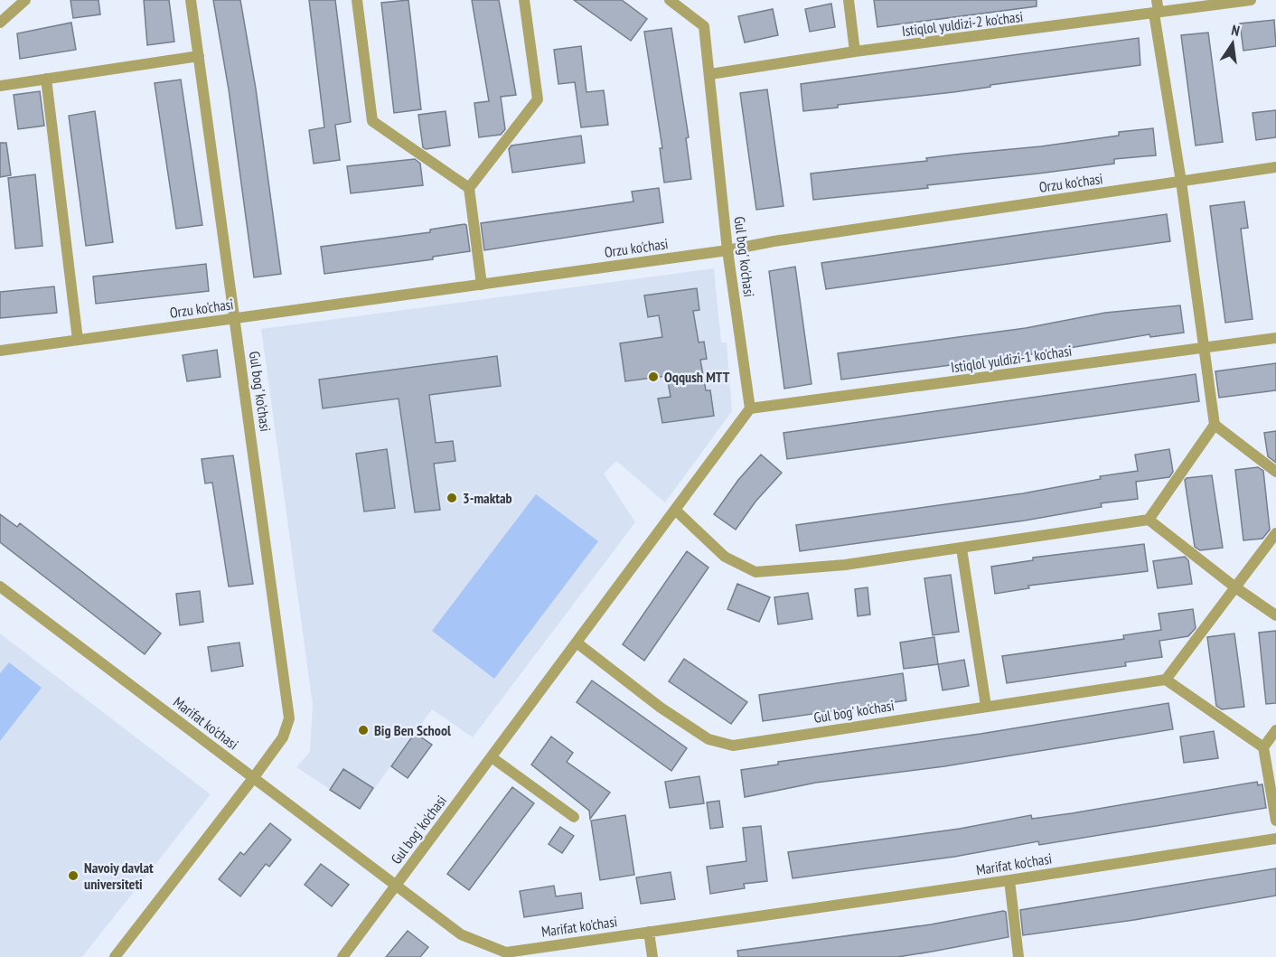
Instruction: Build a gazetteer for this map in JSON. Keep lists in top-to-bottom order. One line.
{"streets":{"street":["Istiqlol yuldizi-2 ko'chasi","Orzu ko'chasi","Gul bog' ko'chasi","Istiqlol yuldizi-1 ko'chasi","Marifat ko'chasi"]},"crossings":[["Istiqlol yuldizi-2 ko'chasi","Gul bog' ko'chasi"],["Orzu ko'chasi","Gul bog' ko'chasi"],["Gul bog' ko'chasi","Istiqlol yuldizi-1 ko'chasi"],["Gul bog' ko'chasi","Marifat ko'chasi"]],"places":["Oqqush MTT","3-maktab","Big Ben School","Navoiy davlat universiteti"],"north":"top"}
